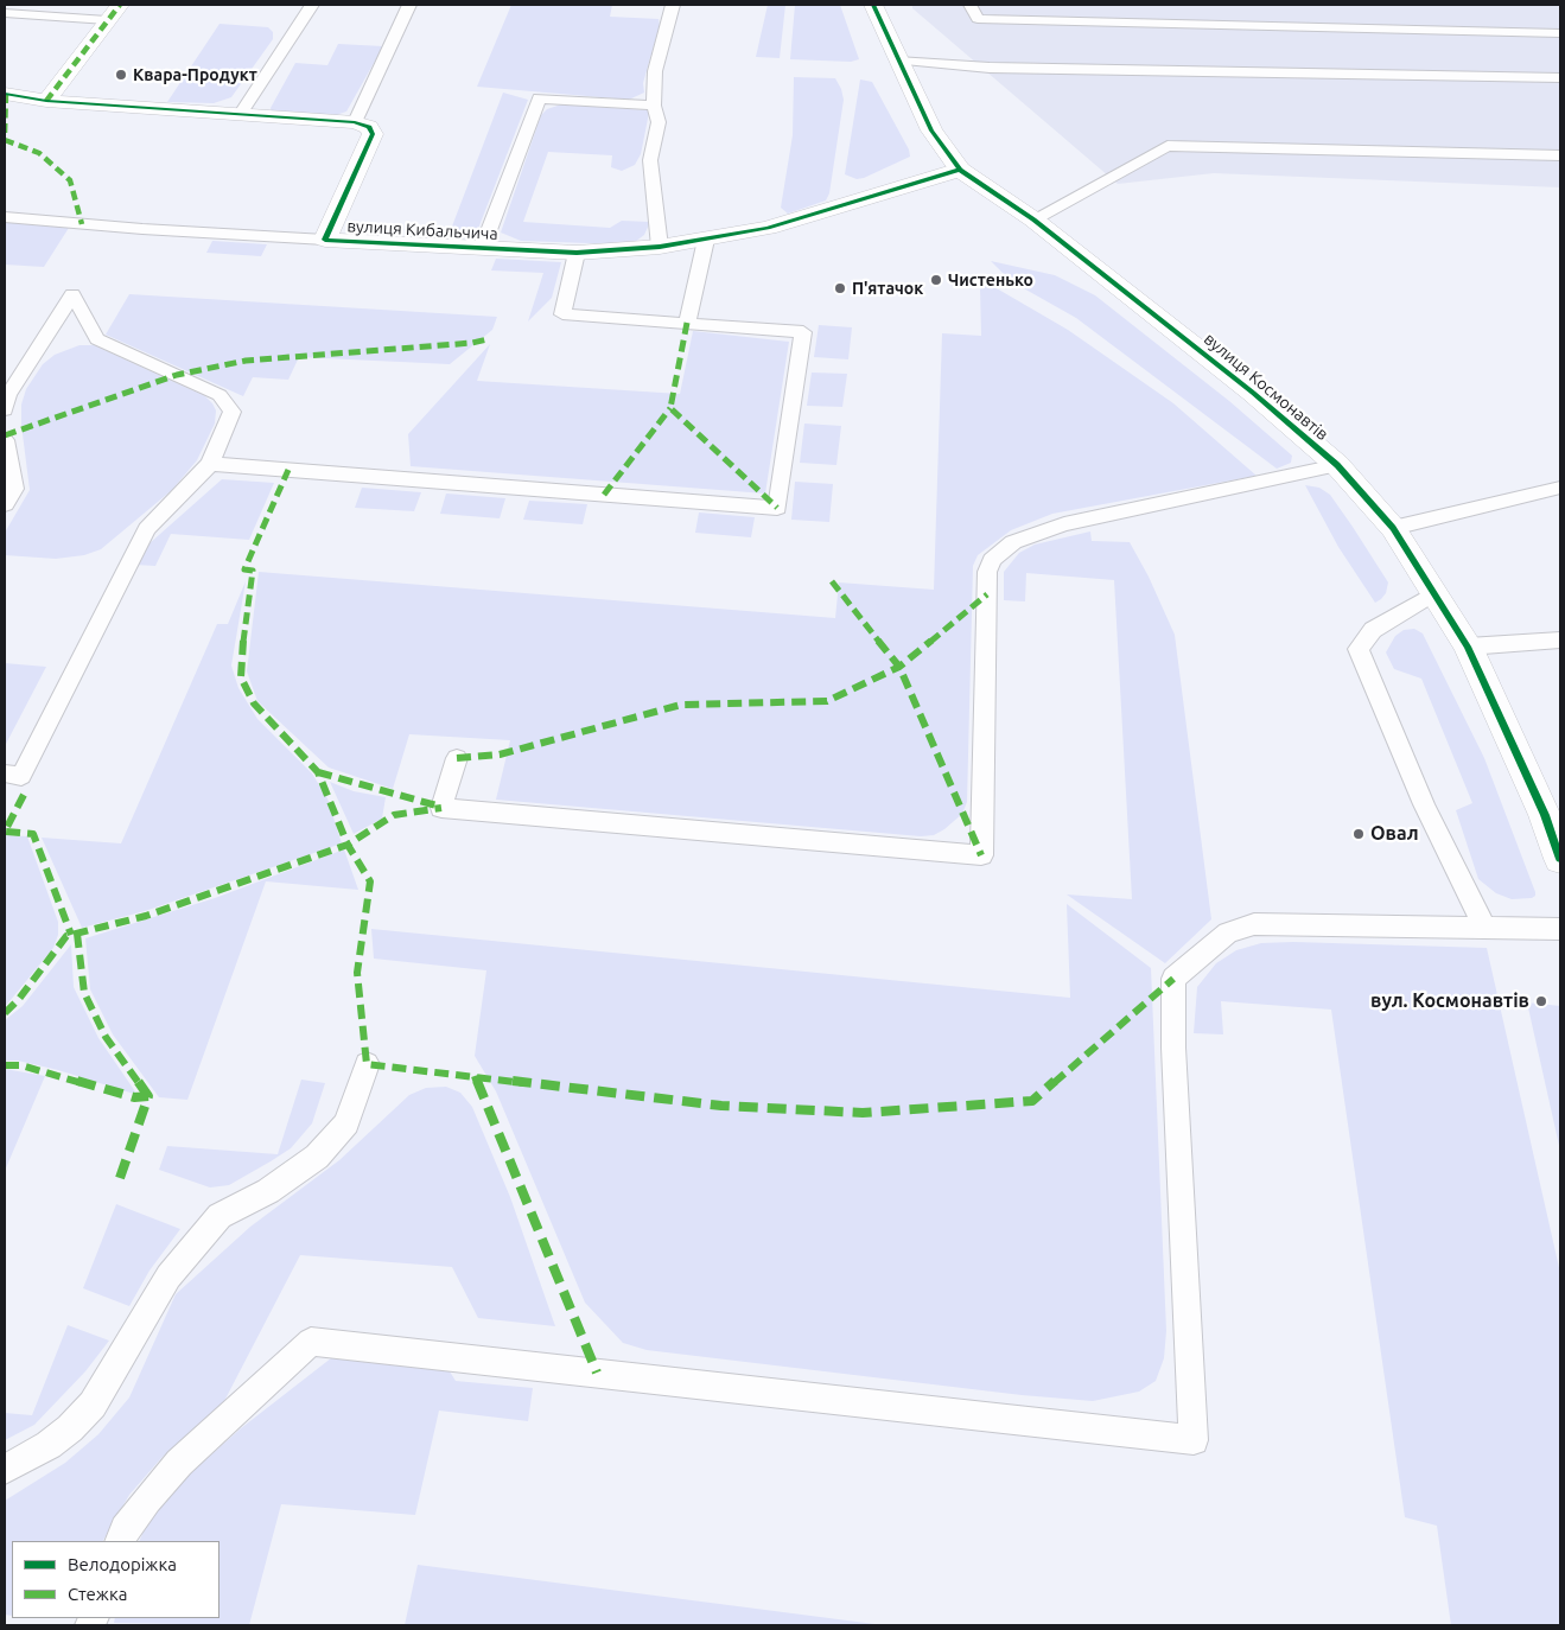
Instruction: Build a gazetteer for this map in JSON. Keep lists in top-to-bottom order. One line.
{"streets":{"street":["вулиця Кибальчича","вулиця Космонавтів"]},"crossings":[["вулиця Кибальчича","вулиця Космонавтів"]],"places":["Квара-Продукт","Чистенько","П'ятачок","Овал","вул. Космонавтів"],"legend":["Велодоріжка","Стежка"]}
